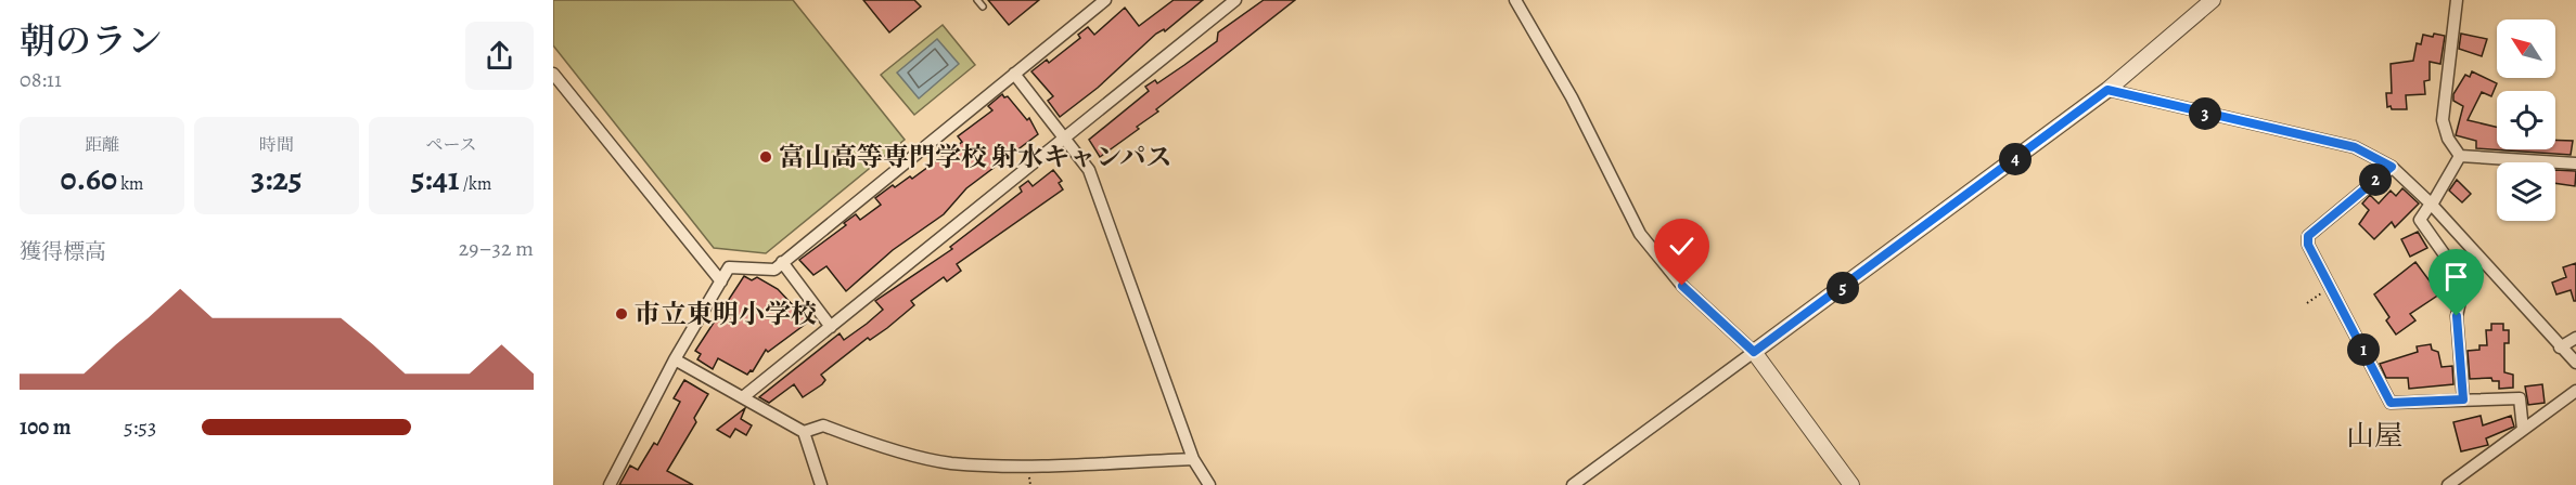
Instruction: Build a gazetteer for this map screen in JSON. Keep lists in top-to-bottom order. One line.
{"districts":["山屋"],"places":["富山高等専門学校 射水キャンパス","市立東明小学校"],"north":"top left","page":{"heading":["朝のラン","08:11"],"pins":["3","4","2","5","1"],"stats":[["距離","0.60 km"],["時間","3:25"],["ペース","5:41 /km"]],"chart":["獲得標高","29–32 m"],"list":[{"name":"100 m","note":"5:53"}]}}
